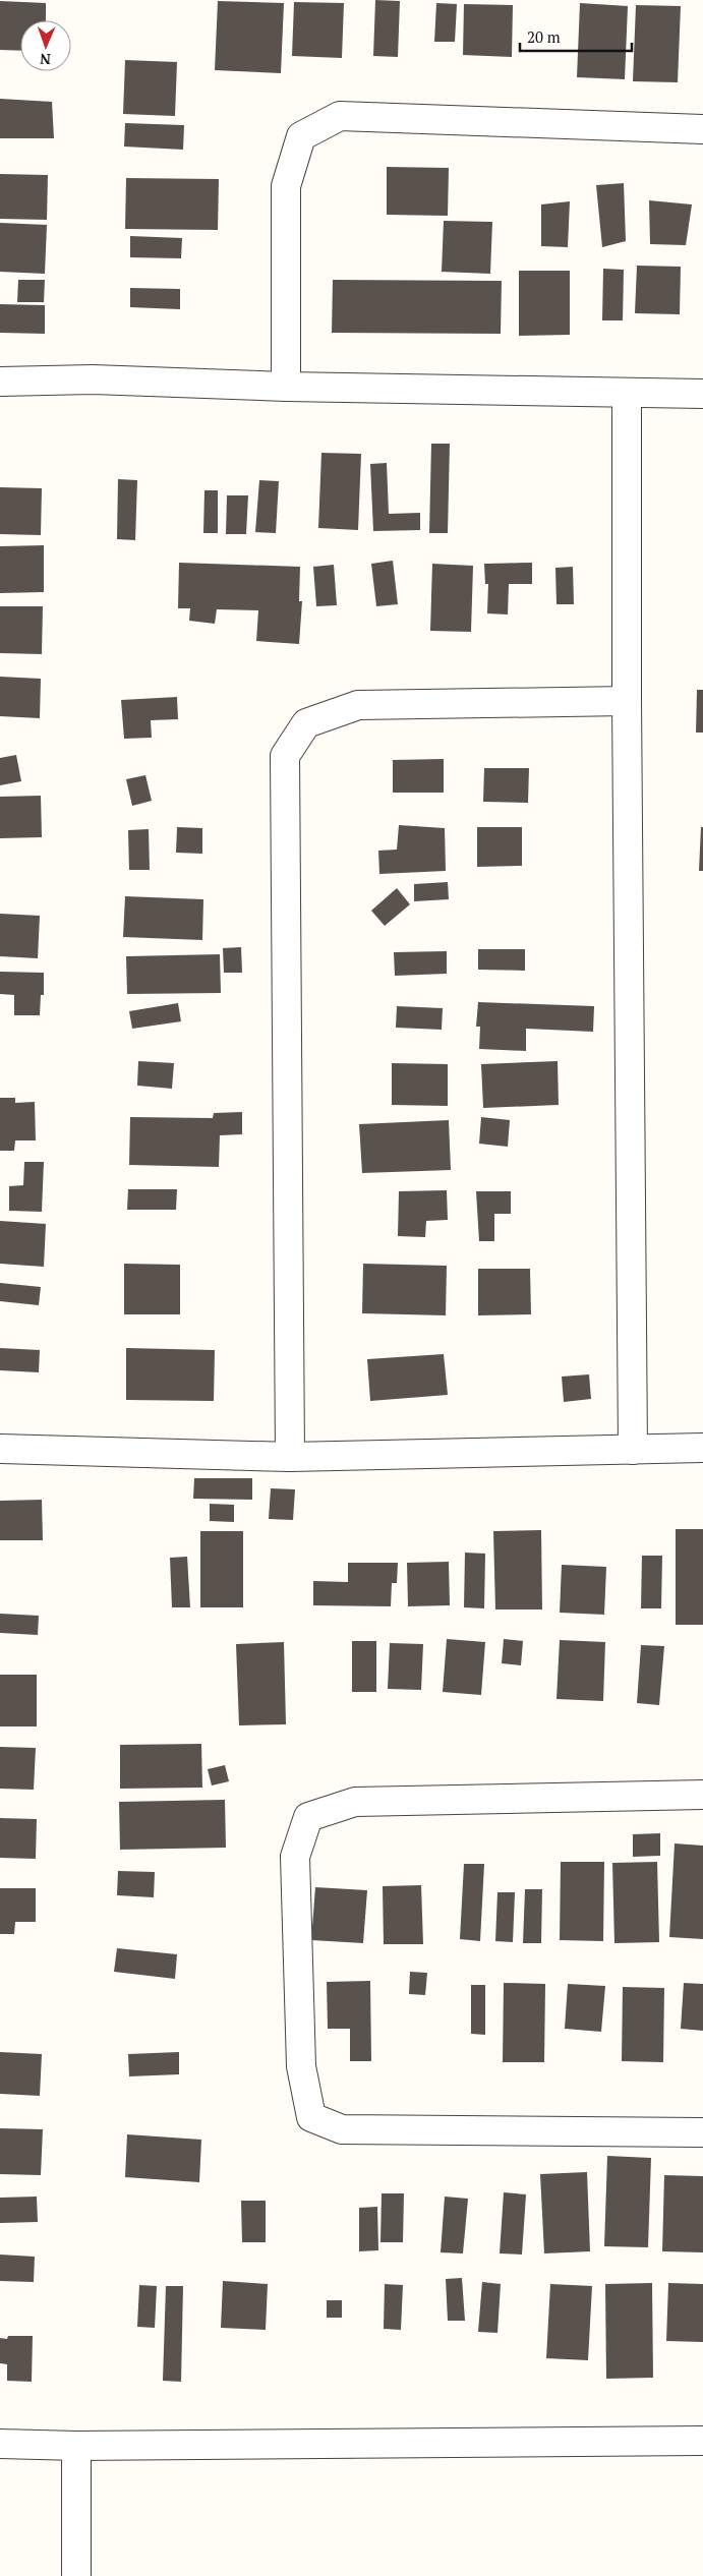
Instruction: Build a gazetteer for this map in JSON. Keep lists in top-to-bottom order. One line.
{"scale_bar":"20 m","north":"bottom"}
